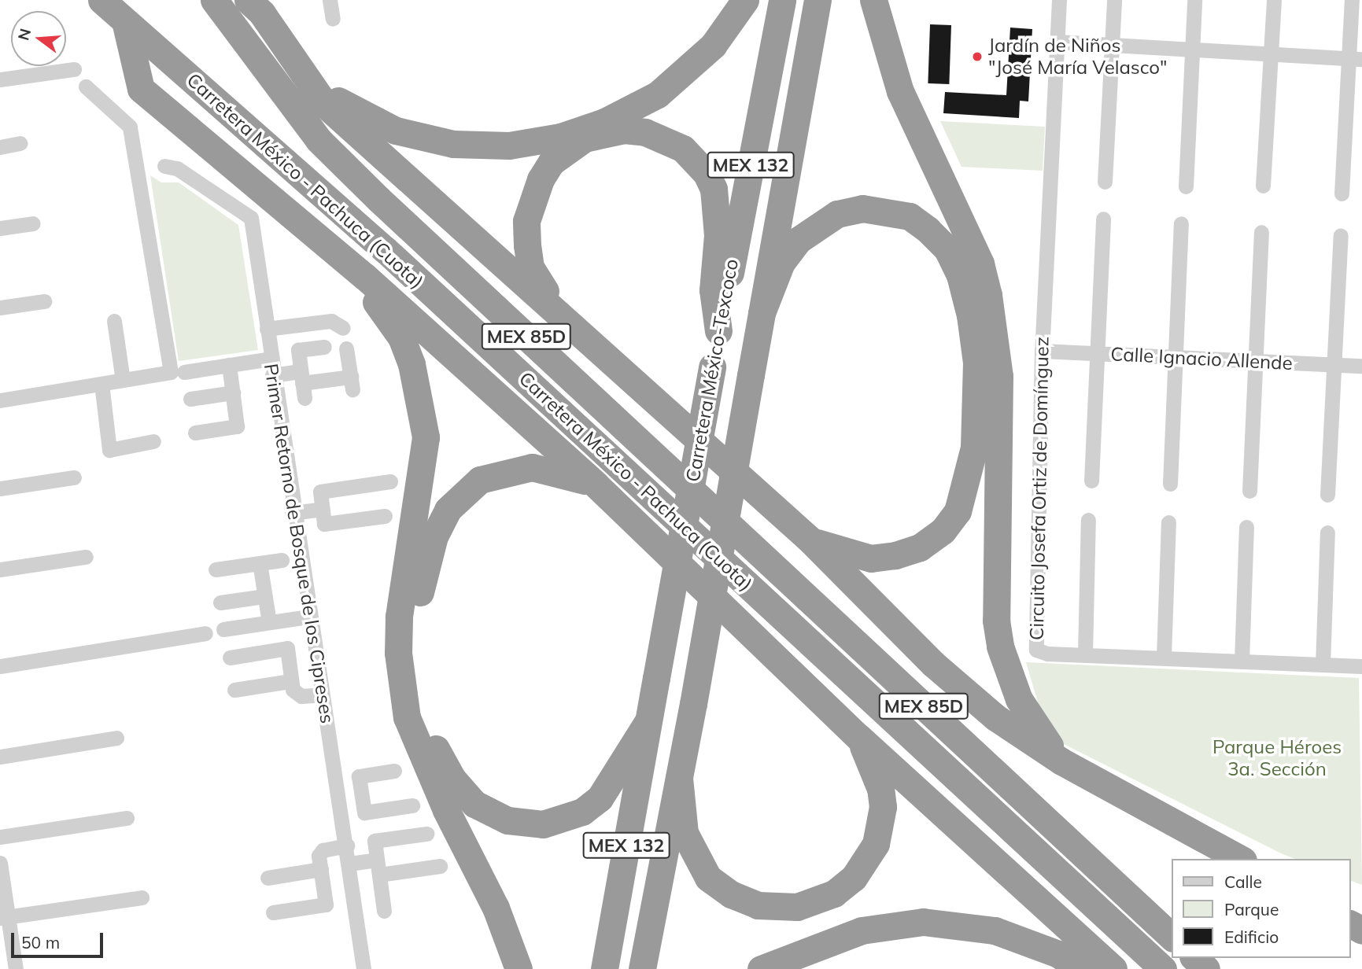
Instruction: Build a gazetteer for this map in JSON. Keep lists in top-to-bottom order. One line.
{"streets":{"highway":["MEX 132","Carretera México - Pachuca (Cuota)","MEX 85D","Carretera México-Texcoco"],"street":["Calle Ignacio Allende","Circuito Josefa Ortiz de Domínguez","Primer Retorno de Bosque de los Cipreses"]},"crossings":[["Calle Ignacio Allende","Circuito Josefa Ortiz de Domínguez"]],"parks":["Parque Héroes 3a. Sección"],"places":["Jardín de Niños \"José María Velasco\""],"legend":["Calle","Parque","Edificio"],"scale_bar":"50 m","north":"left"}
